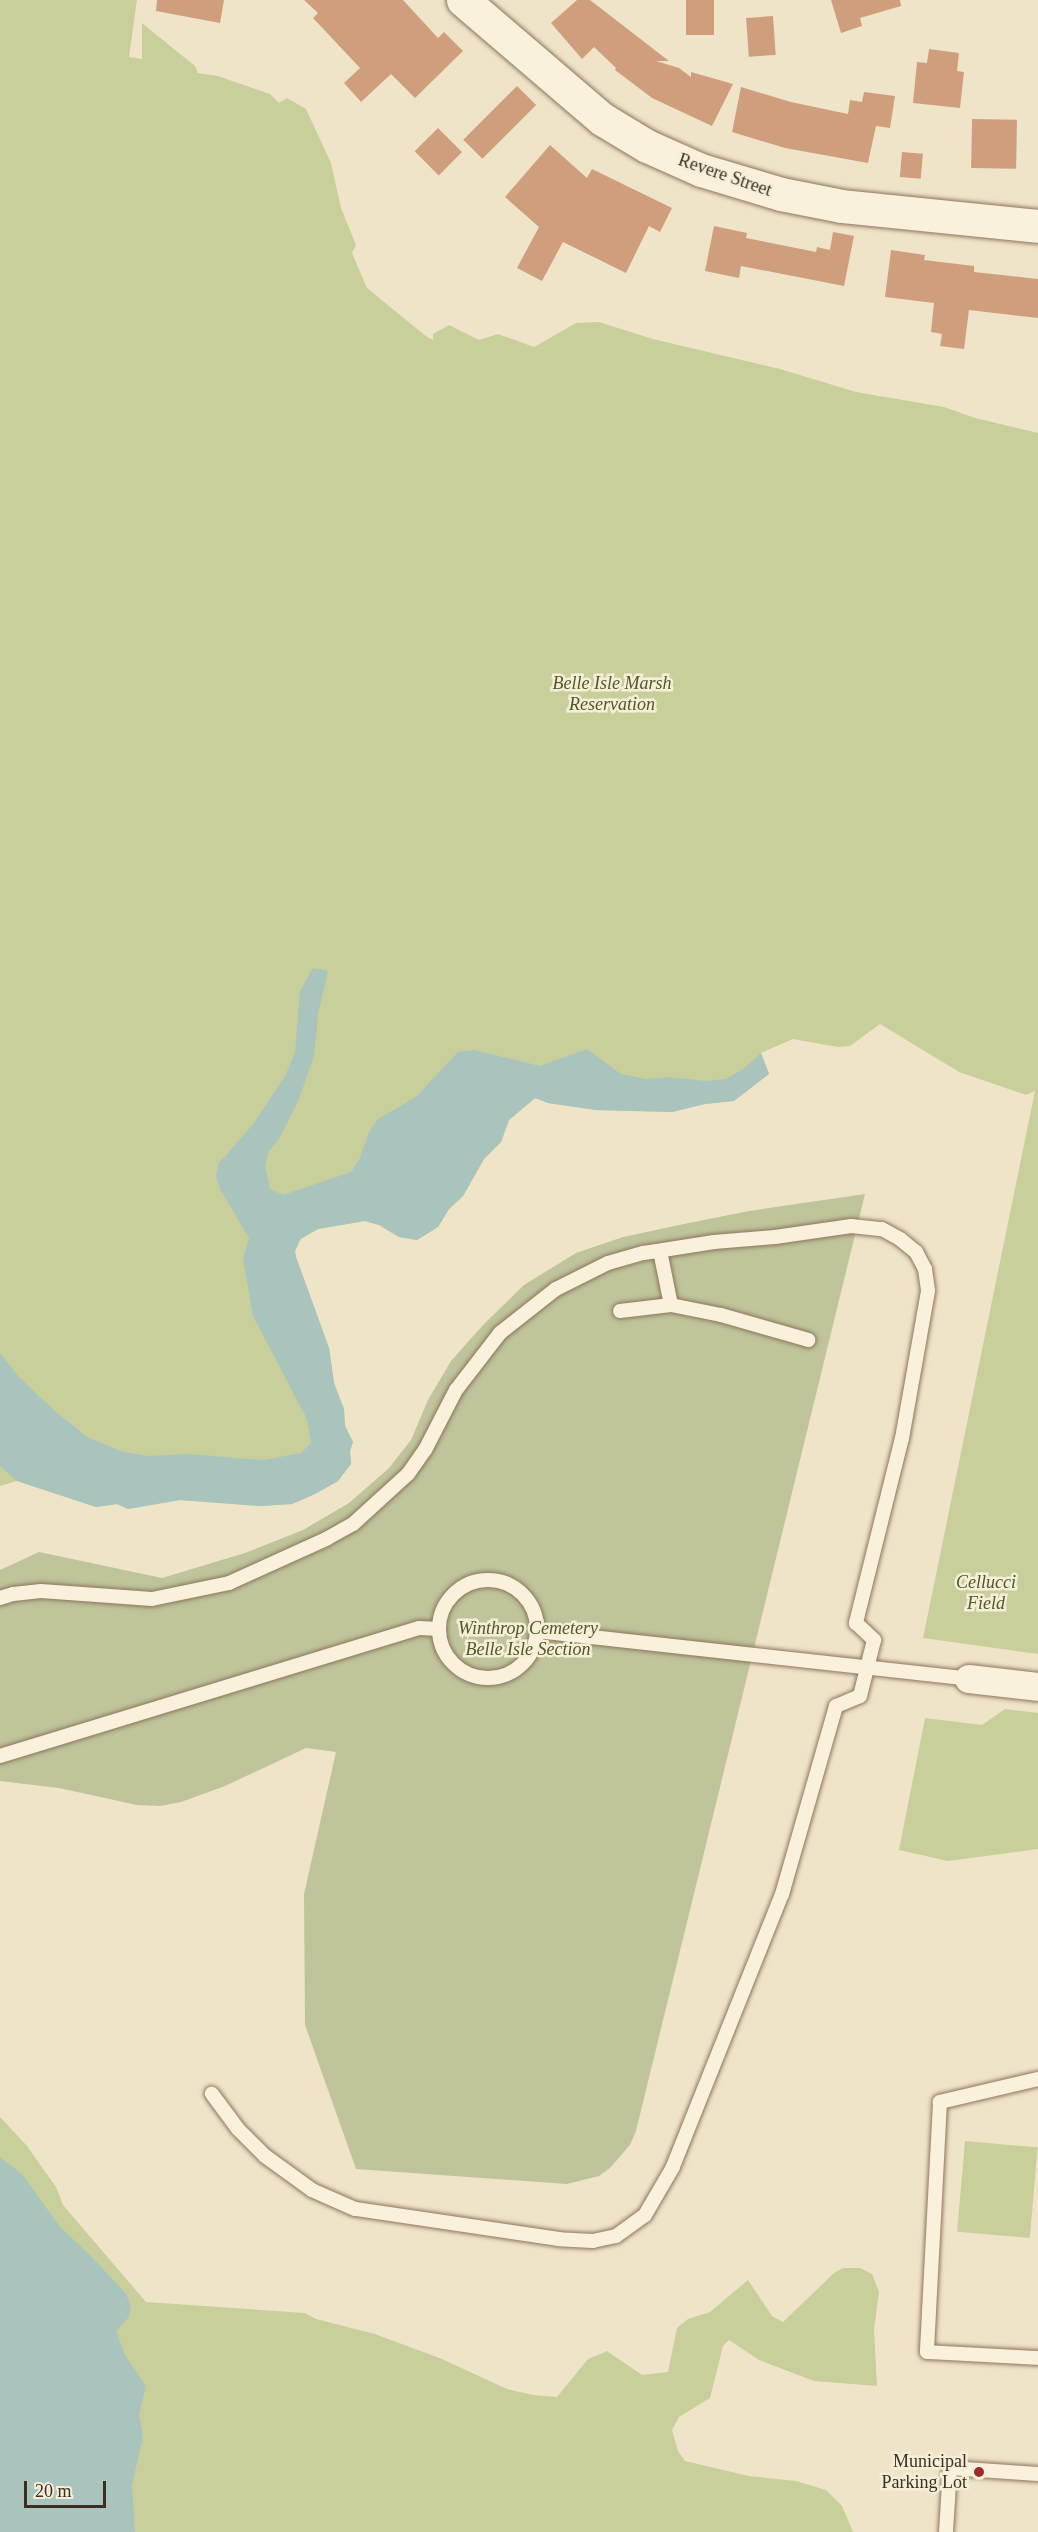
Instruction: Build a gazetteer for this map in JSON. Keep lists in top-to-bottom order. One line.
{"streets":{"main road":["Revere Street"]},"parks":["Belle Isle Marsh Reservation","Cellucci Field","Winthrop Cemetery Belle Isle Section"],"places":["Municipal Parking Lot"],"scale_bar":"20 m"}
